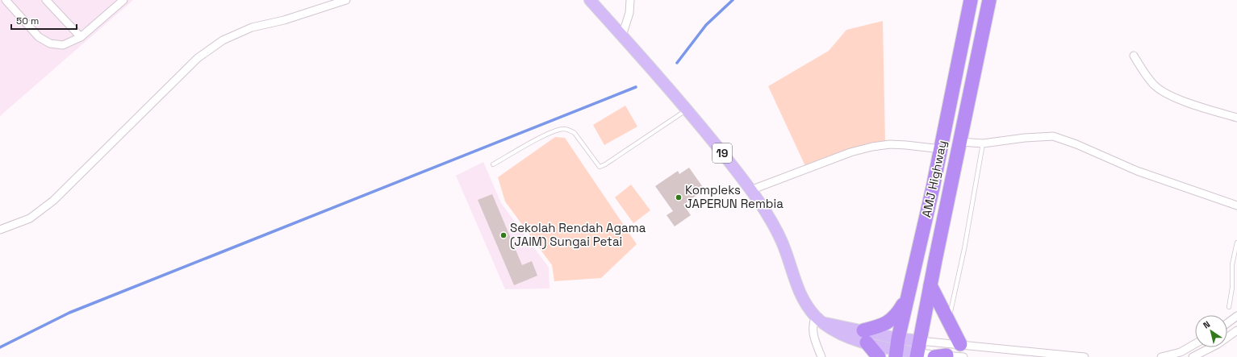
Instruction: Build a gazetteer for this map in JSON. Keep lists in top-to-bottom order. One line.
{"streets":{"highway":["AMJ Highway"],"main road":["19"]},"crossings":[["19","AMJ Highway"]],"places":["Kompleks JAPERUN Rembia","Sekolah Rendah Agama (JAIM) Sungai Petai"],"scale_bar":"50 m","north":"top left"}
